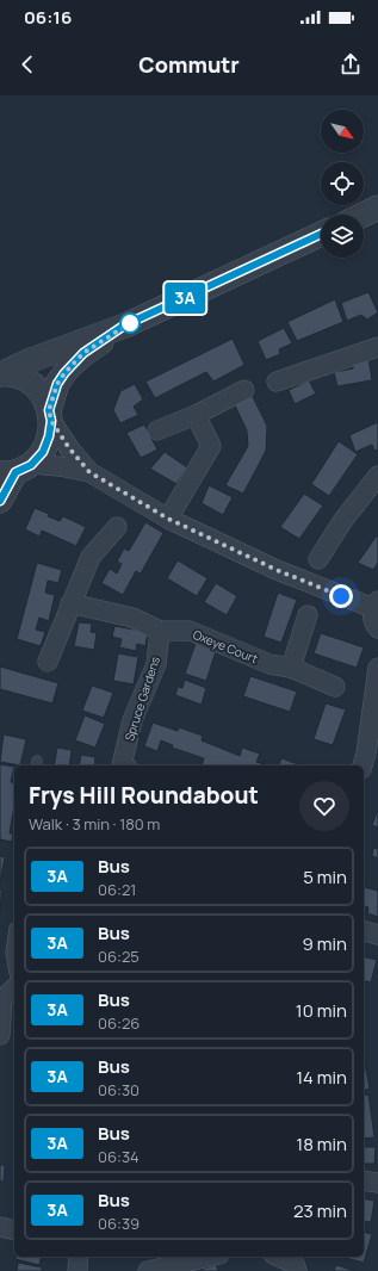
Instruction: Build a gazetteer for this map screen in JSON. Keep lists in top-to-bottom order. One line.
{"streets":{"street":["Oxeye Court","Spruce Gardens"]},"crossings":[["Oxeye Court","Spruce Gardens"]],"lines":["bus line 3A"],"north":"bottom right","page":{"status":"06:16","header":"Commutr","on_map":"3A","heading":["Frys Hill Roundabout","Walk · 3 min · 180 m"],"list":[{"mark":"3A","name":"Bus","note":"06:21","value":"5 min"},{"mark":"3A","name":"Bus","note":"06:25","value":"9 min"},{"mark":"3A","name":"Bus","note":"06:26","value":"10 min"},{"mark":"3A","name":"Bus","note":"06:30","value":"14 min"},{"mark":"3A","name":"Bus","note":"06:34","value":"18 min"},{"mark":"3A","name":"Bus","note":"06:39","value":"23 min"}]}}
